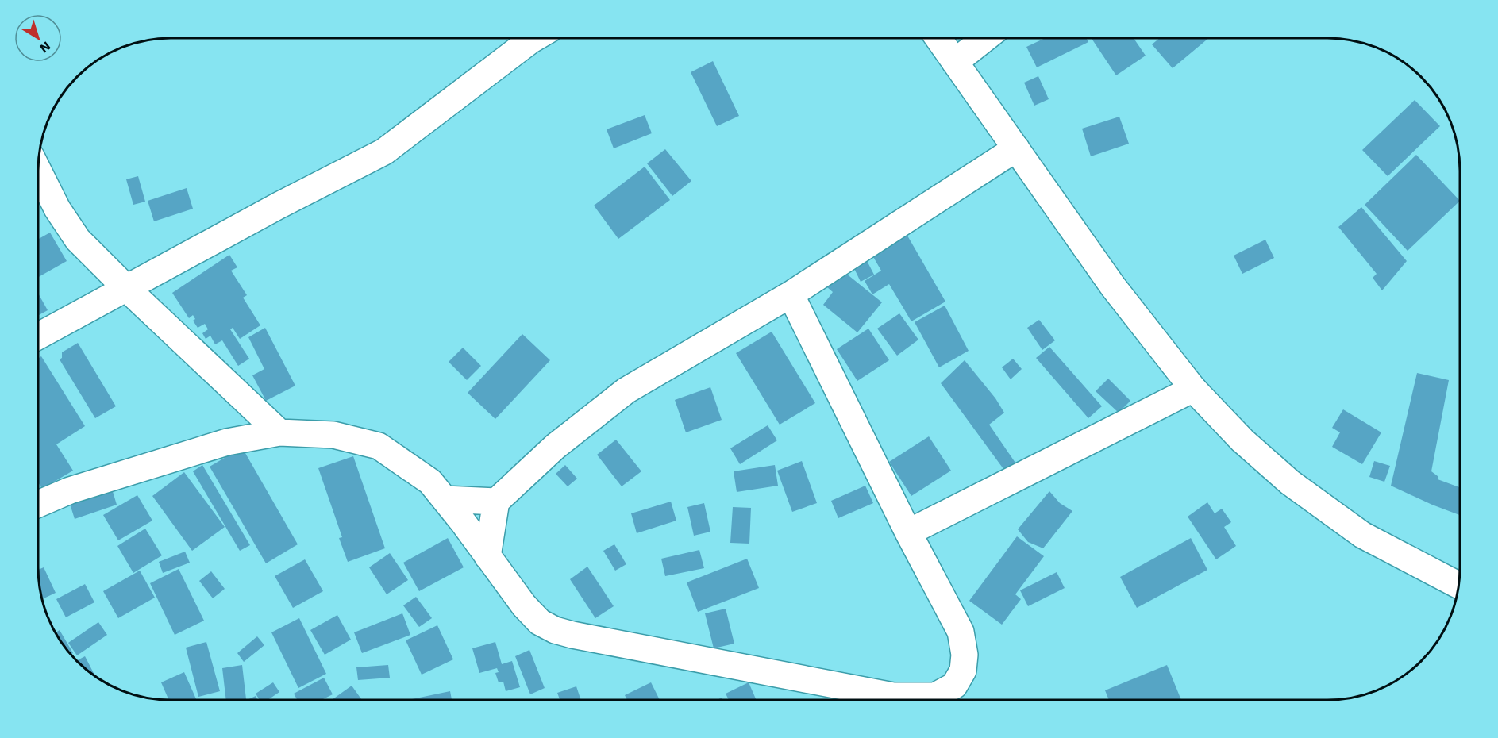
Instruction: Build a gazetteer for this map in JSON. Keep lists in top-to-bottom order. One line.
{"north":"bottom right"}
